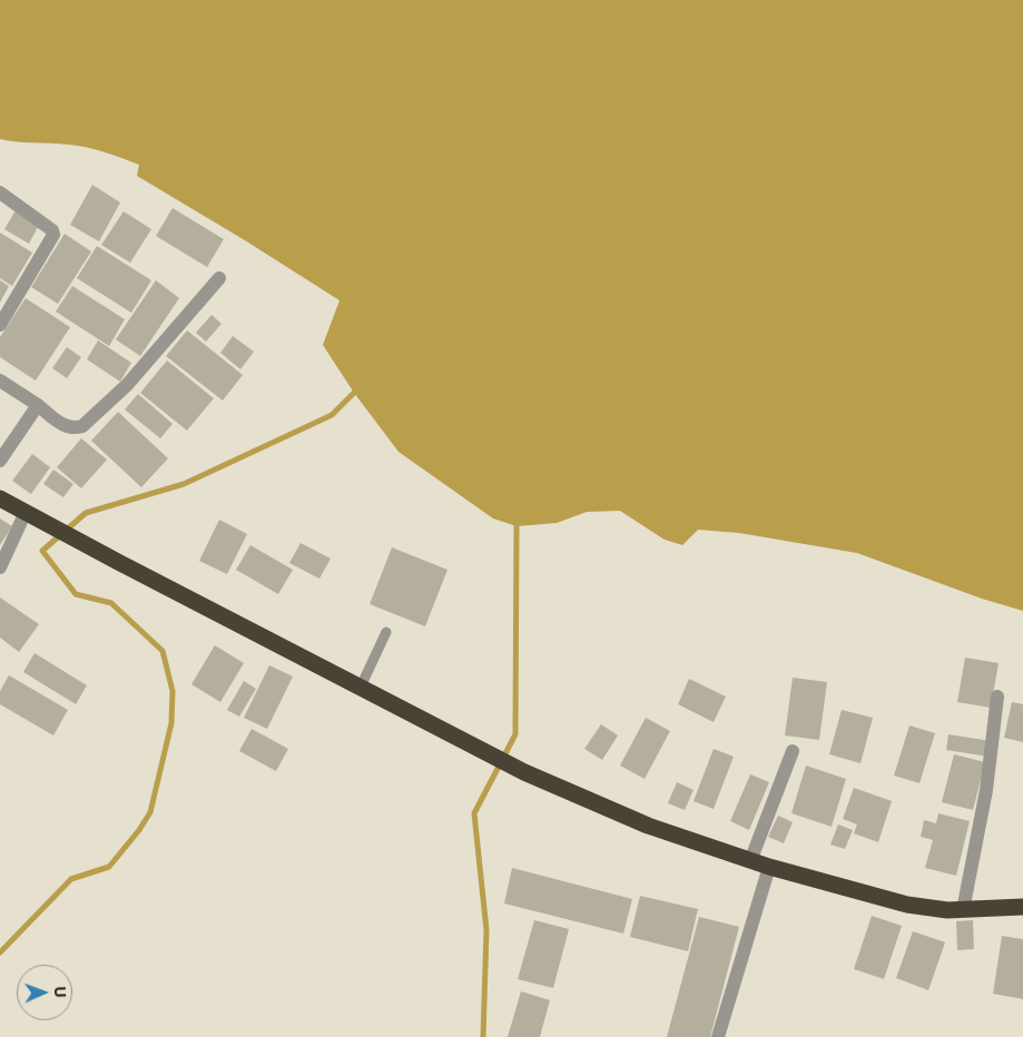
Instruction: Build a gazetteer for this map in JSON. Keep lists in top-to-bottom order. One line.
{"north":"right"}
